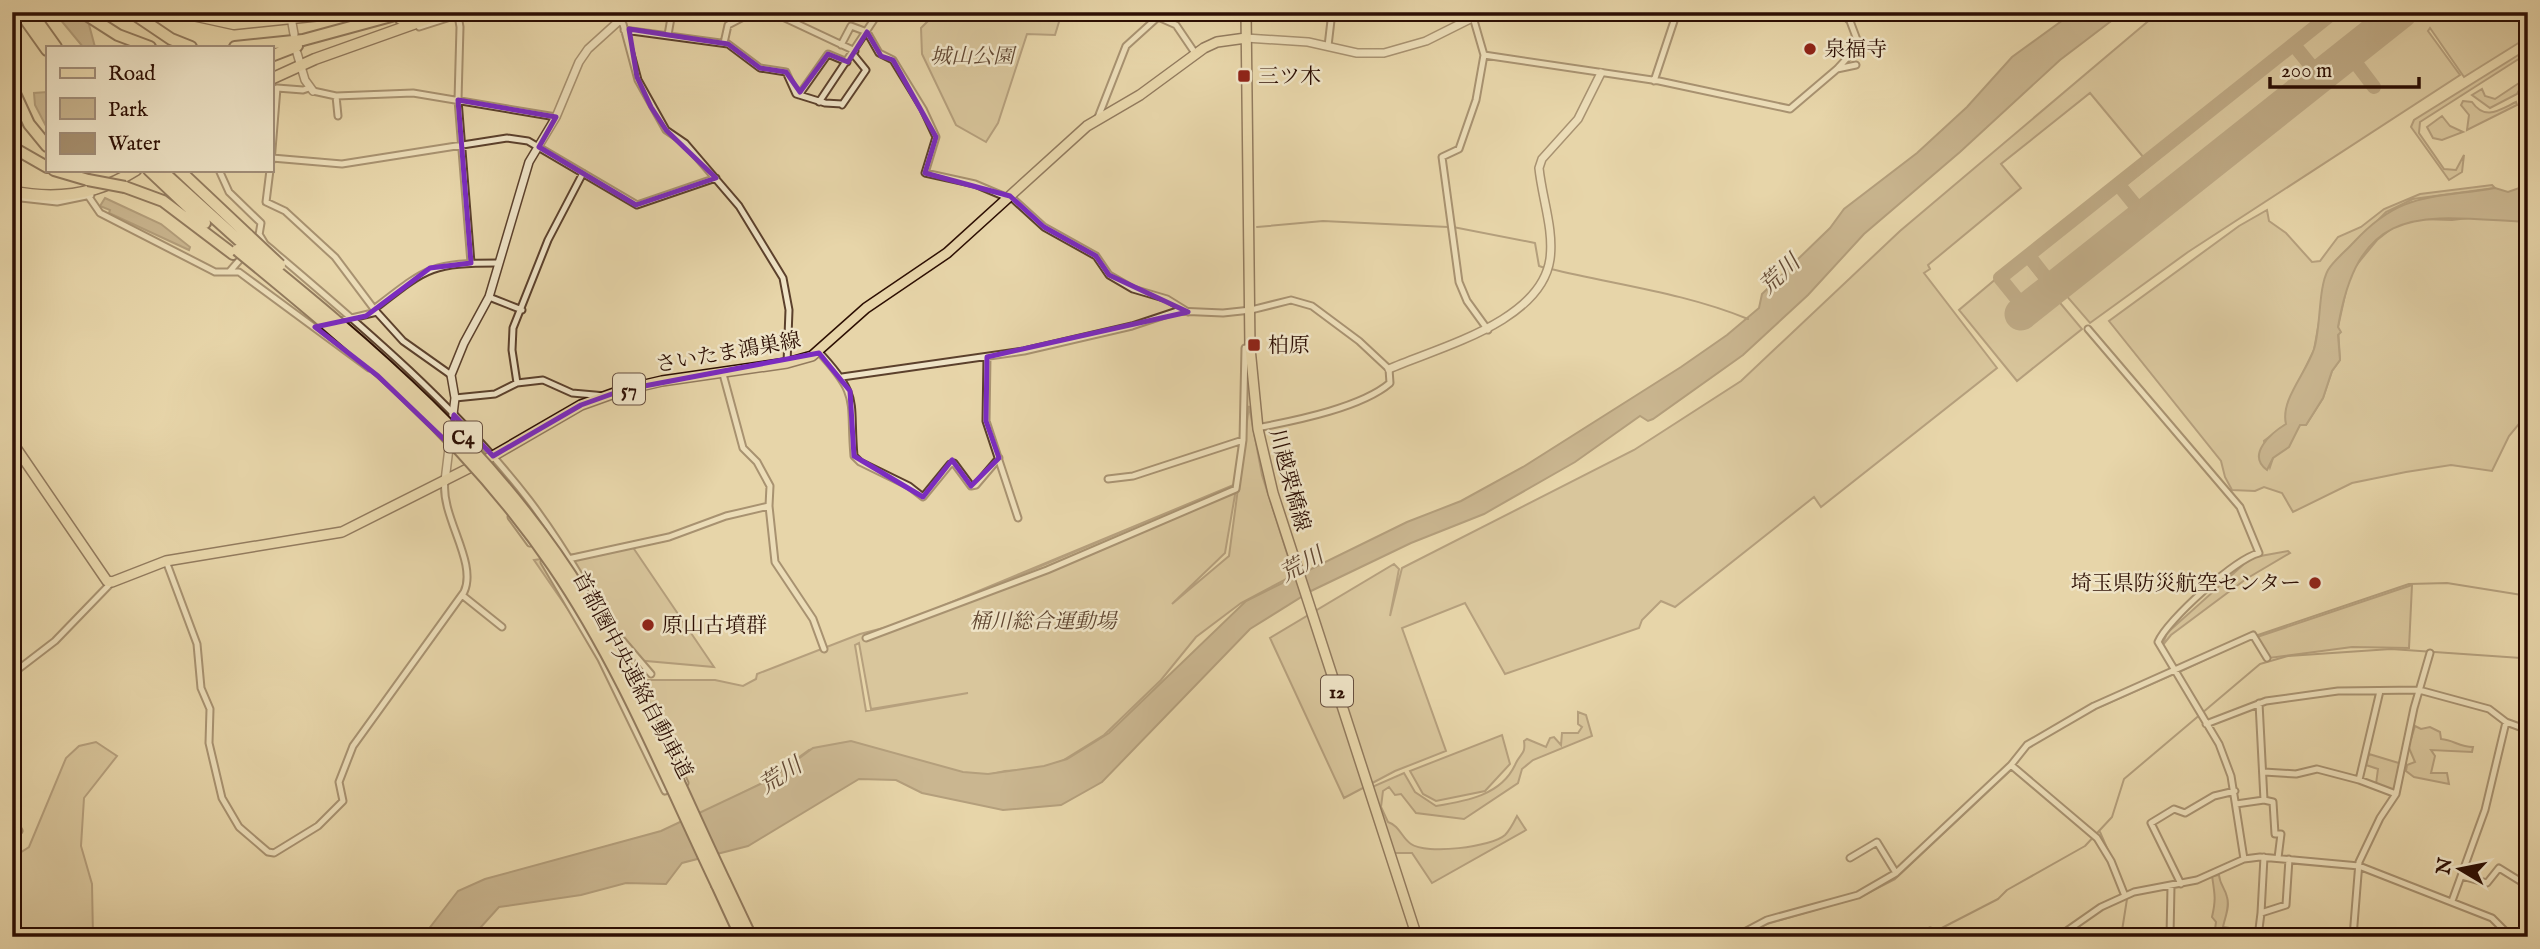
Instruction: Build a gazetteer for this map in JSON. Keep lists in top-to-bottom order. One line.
{"streets":{"highway":["C4","首都圏中央連絡自動車道"],"main road":["さいたま鴻巣線","57","川越栗橋線","12"]},"crossings":[["さいたま鴻巣線","川越栗橋線"]],"water":["荒川"],"parks":["城山公園","桶川総合運動場"],"places":{"other":["泉福寺","埼玉県防災航空センター","原山古墳群"],"transit":["三ツ木","柏原"]},"legend":["Road","Park","Water"],"scale_bar":"200 m","north":"left"}
